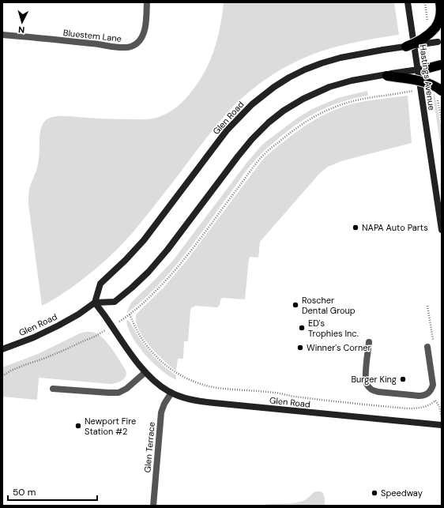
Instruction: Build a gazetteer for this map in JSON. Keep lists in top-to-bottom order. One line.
{"streets":{"street":["Bluestem Lane","Hastings Avenue","Glen Road","Glen Terrace"]},"crossings":[["Glen Road","Glen Terrace"]],"places":["NAPA Auto Parts","Roscher Dental Group","ED's Trophies Inc.","Winner's Corner","Burger King","Newport Fire Station #2","Speedway"],"scale_bar":"50 m","north":"bottom"}
